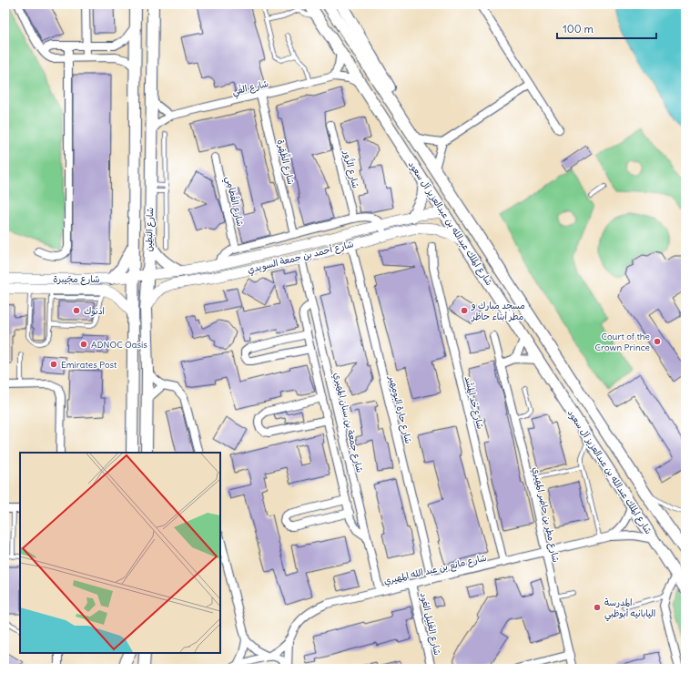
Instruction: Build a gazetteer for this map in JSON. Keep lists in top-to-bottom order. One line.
{"streets":{"main road":["شارع الملك عبدالله بن عبدالعزيز آل سعود","شارع البَطِين"],"street":["شارع الفَي","شارع الظَّهَرة","شارع الزُّور","شارع القُطامِي","شارع أحمد بن جمعة السويدي","شارع مجَيبرة","شارع حَد المِشَد","شارع حارة البومهير","شارع جمعة بن سنان المهيري","شارع مطر بن حاضر المهيري","شارع مانع بن عبد الله المهيري","شارع الغَلِيل العُود"]},"crossings":[["شارع الفَي","شارع الظَّهَرة"],["شارع الفَي","شارع الملك عبدالله بن عبدالعزيز آل سعود"],["شارع الفَي","شارع البَطِين"],["شارع الملك عبدالله بن عبدالعزيز آل سعود","شارع أحمد بن جمعة السويدي"],["شارع الملك عبدالله بن عبدالعزيز آل سعود","شارع مانع بن عبد الله المهيري"],["شارع البَطِين","شارع أحمد بن جمعة السويدي"],["شارع البَطِين","شارع مجَيبرة"],["شارع أحمد بن جمعة السويدي","شارع مجَيبرة"],["شارع أحمد بن جمعة السويدي","شارع حارة البومهير"],["شارع أحمد بن جمعة السويدي","شارع جمعة بن سنان المهيري"],["شارع حَد المِشَد","شارع مانع بن عبد الله المهيري"],["شارع حارة البومهير","شارع مانع بن عبد الله المهيري"],["شارع جمعة بن سنان المهيري","شارع مانع بن عبد الله المهيري"],["شارع مطر بن حاضر المهيري","شارع مانع بن عبد الله المهيري"],["شارع مانع بن عبد الله المهيري","شارع الغَلِيل العُود"]],"places":["ادنوك","مسجد مبارك و مطر أبناء حاظر","Court of the Crown Prince","ADNOC Oasis","Emirates Post","المدرسة اليابانيه أبوظبي"],"scale_bar":"100 m"}
